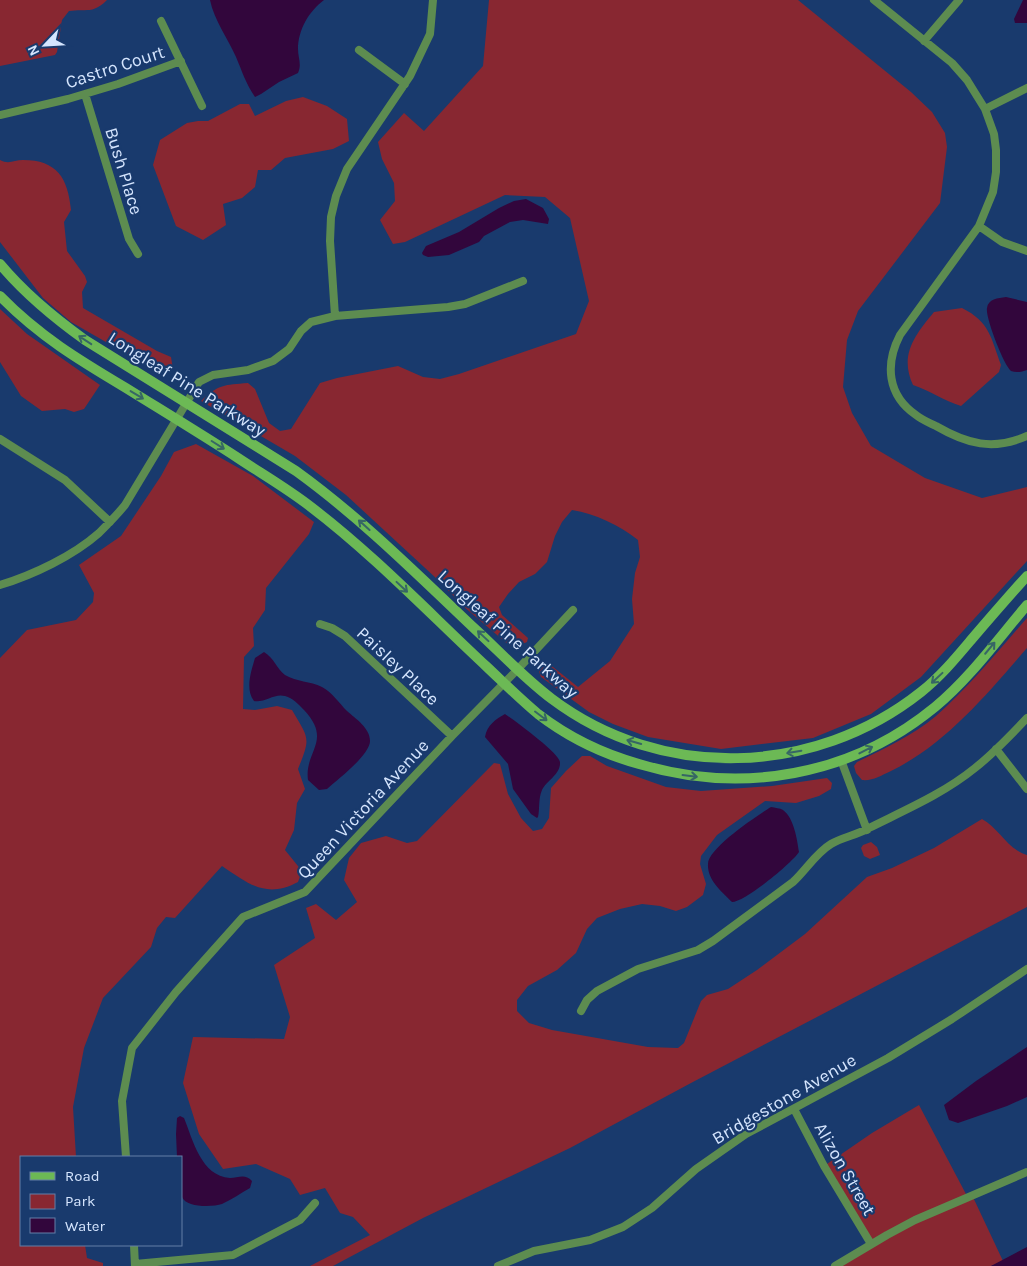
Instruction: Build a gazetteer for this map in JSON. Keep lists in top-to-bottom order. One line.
{"streets":{"main road":["Longleaf Pine Parkway"],"street":["Castro Court","Bush Place","Paisley Place","Queen Victoria Avenue","Bridgestone Avenue","Alizon Street"]},"crossings":[["Castro Court","Bush Place"],["Longleaf Pine Parkway","Queen Victoria Avenue"],["Paisley Place","Queen Victoria Avenue"],["Bridgestone Avenue","Alizon Street"]],"legend":["Road","Park","Water"],"north":"bottom left"}
